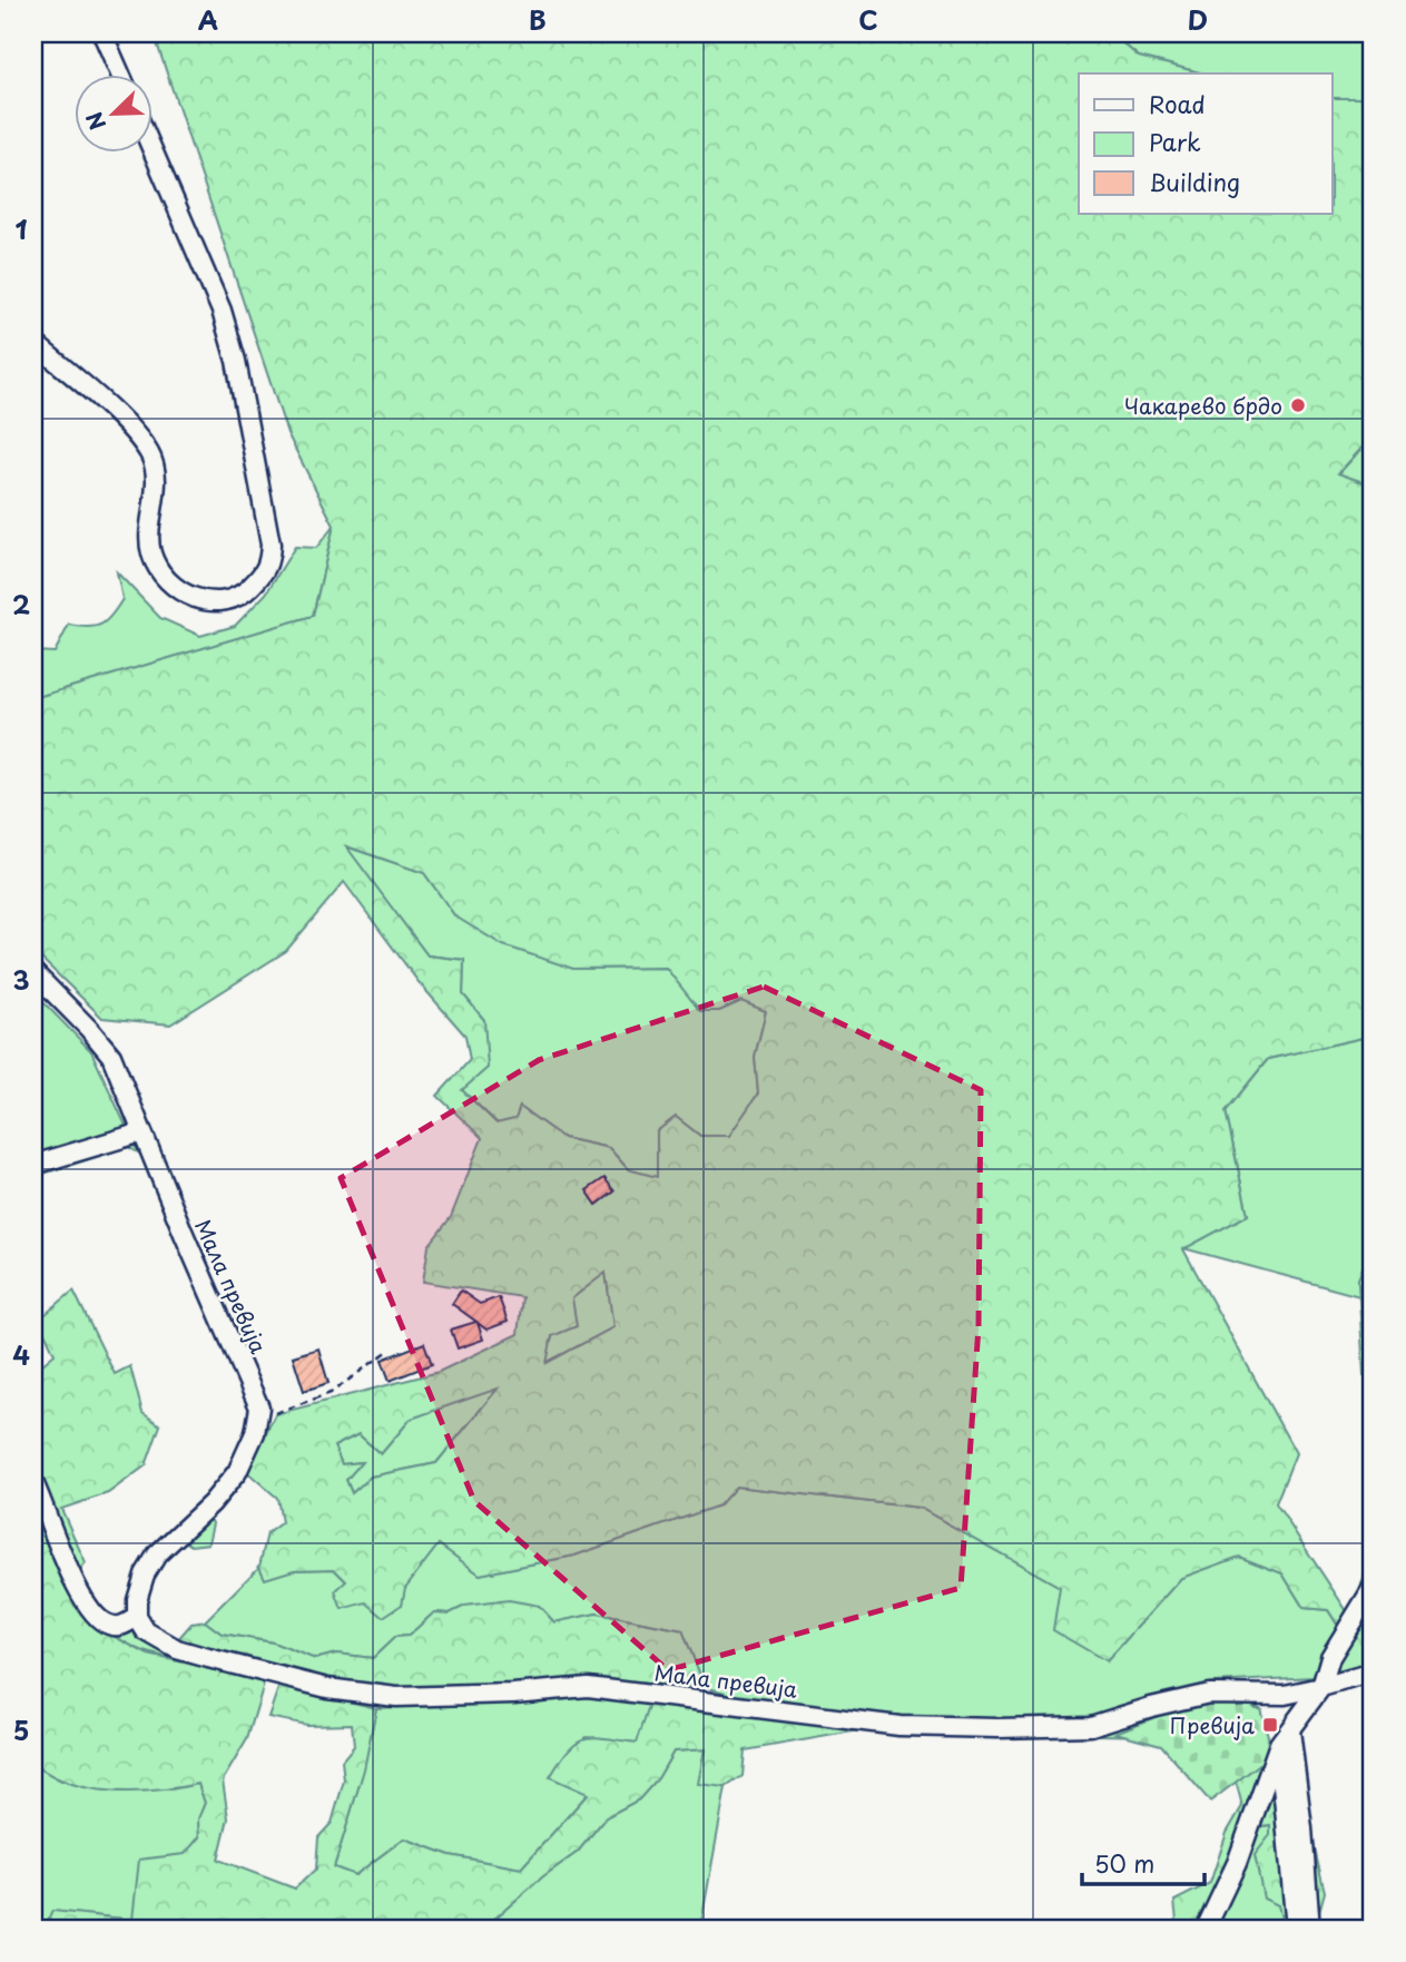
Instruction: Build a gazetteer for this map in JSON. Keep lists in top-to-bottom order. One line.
{"streets":{"street":["Мала превија"]},"places":{"other":["Чакарево брдо"],"transit":["Превија"]},"legend":["Road","Park","Building"],"scale_bar":"50 m","north":"bottom left","grid":{"columns":["A","B","C","D"],"rows":["1","2","3","4","5"]}}
